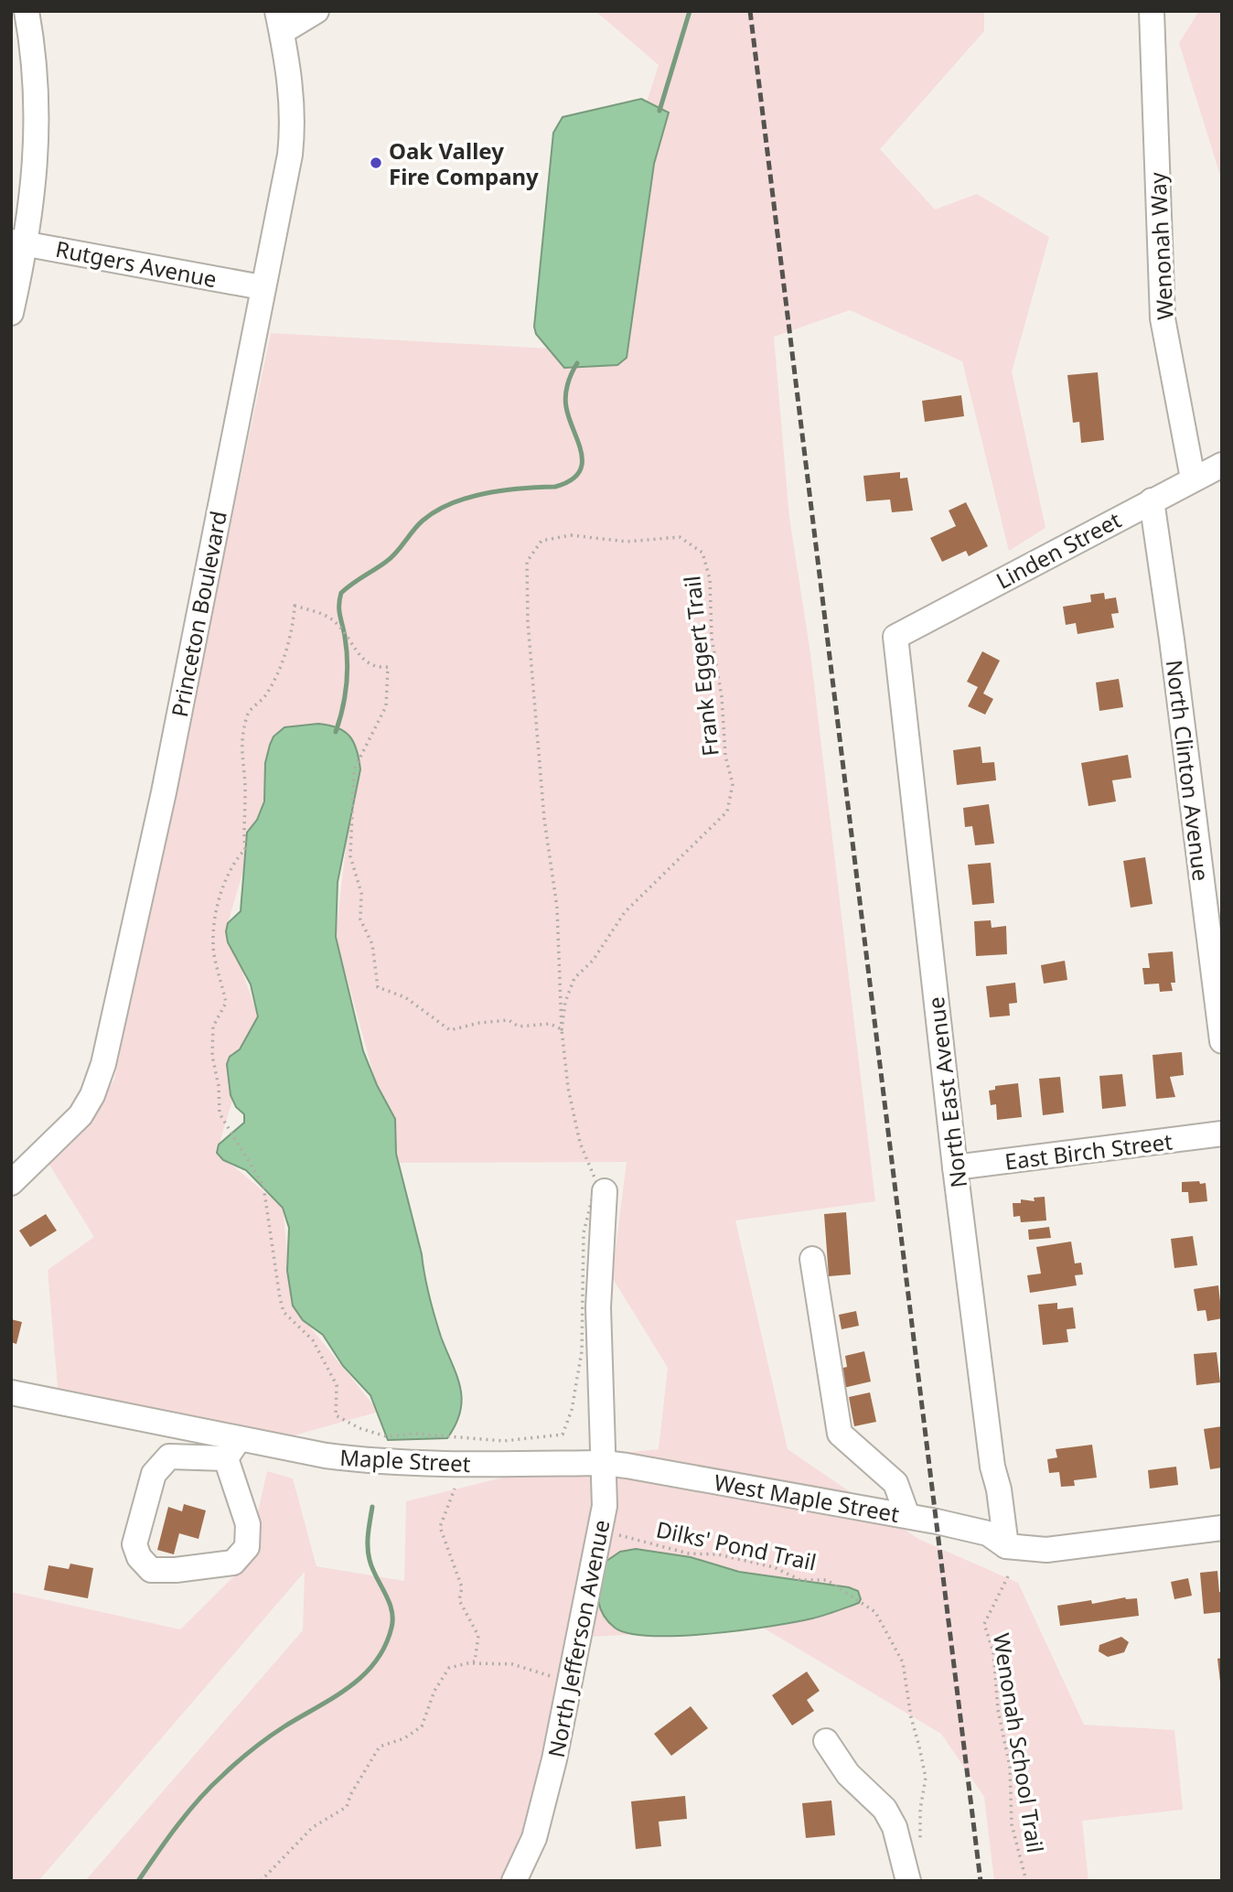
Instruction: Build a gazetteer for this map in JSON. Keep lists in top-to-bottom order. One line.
{"streets":{"street":["Wenonah Way","Rutgers Avenue","Linden Street","Princeton Boulevard","North Clinton Avenue","North East Avenue","East Birch Street","Maple Street","West Maple Street","North Jefferson Avenue"],"path":["Frank Eggert Trail","Dilks' Pond Trail","Wenonah School Trail"]},"crossings":[["Wenonah Way","Linden Street"],["Rutgers Avenue","Princeton Boulevard"],["Linden Street","North Clinton Avenue"],["Linden Street","North East Avenue"],["North East Avenue","East Birch Street"],["North East Avenue","West Maple Street"],["Maple Street","West Maple Street"],["Maple Street","North Jefferson Avenue"],["West Maple Street","North Jefferson Avenue"]],"places":["Oak Valley Fire Company"]}
